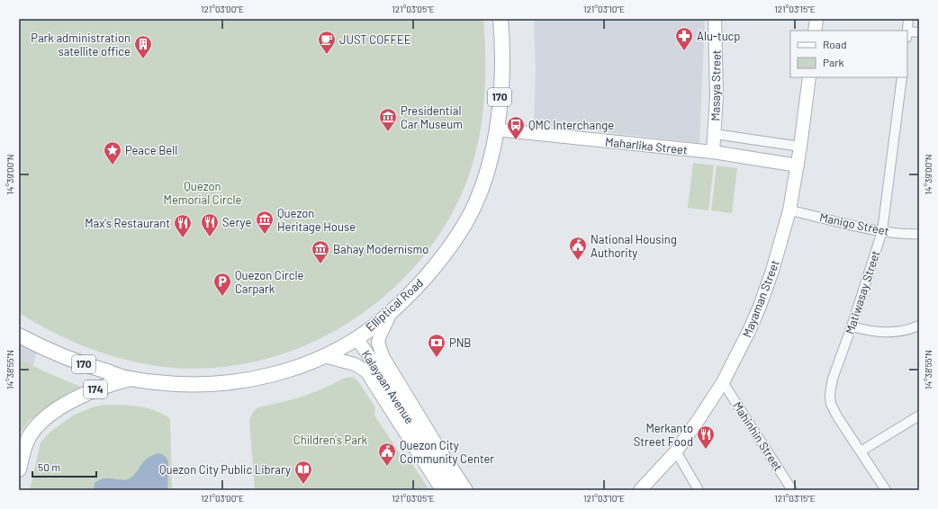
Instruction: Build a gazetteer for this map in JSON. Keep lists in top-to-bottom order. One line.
{"streets":{"main road":["170","Elliptical Road","174"],"street":["Masaya Street","Maharlika Street","Manigo Street","Matiwasay Street","Mayaman Street","Kalayaan Avenue","Mahinhin Street"]},"crossings":[["Masaya Street","Maharlika Street"],["Maharlika Street","Mayaman Street"],["Maharlika Street","Elliptical Road"],["Manigo Street","Matiwasay Street"],["Manigo Street","Mayaman Street"],["Mayaman Street","Mahinhin Street"],["Elliptical Road","Kalayaan Avenue"],["Elliptical Road","174"]],"parks":["Quezon Memorial Circle","Children's Park"],"places":{"pharmacy":["Alu-tucp"],"cafe":["JUST COFFEE"],"building":["Park administration satellite office"],"museum":["Presidential Car Museum","Quezon Heritage House","Bahay Modernismo"],"bus stop":["QMC Interchange"],"place":["Peace Bell"],"restaurant":["Serye","Max's Restaurant","Merkanto Street Food"],"public building":["National Housing Authority","Quezon City Community Center"],"parking":["Quezon Circle Carpark"],"bank":["PNB"],"library":["Quezon City Public Library"]},"legend":["Road","Park"],"scale_bar":"50 m","coordinates":["121°03'00\"E","121°03'05\"E","121°03'10\"E","121°03'15\"E","14°39'00\"N","14°38'55\"N"]}
